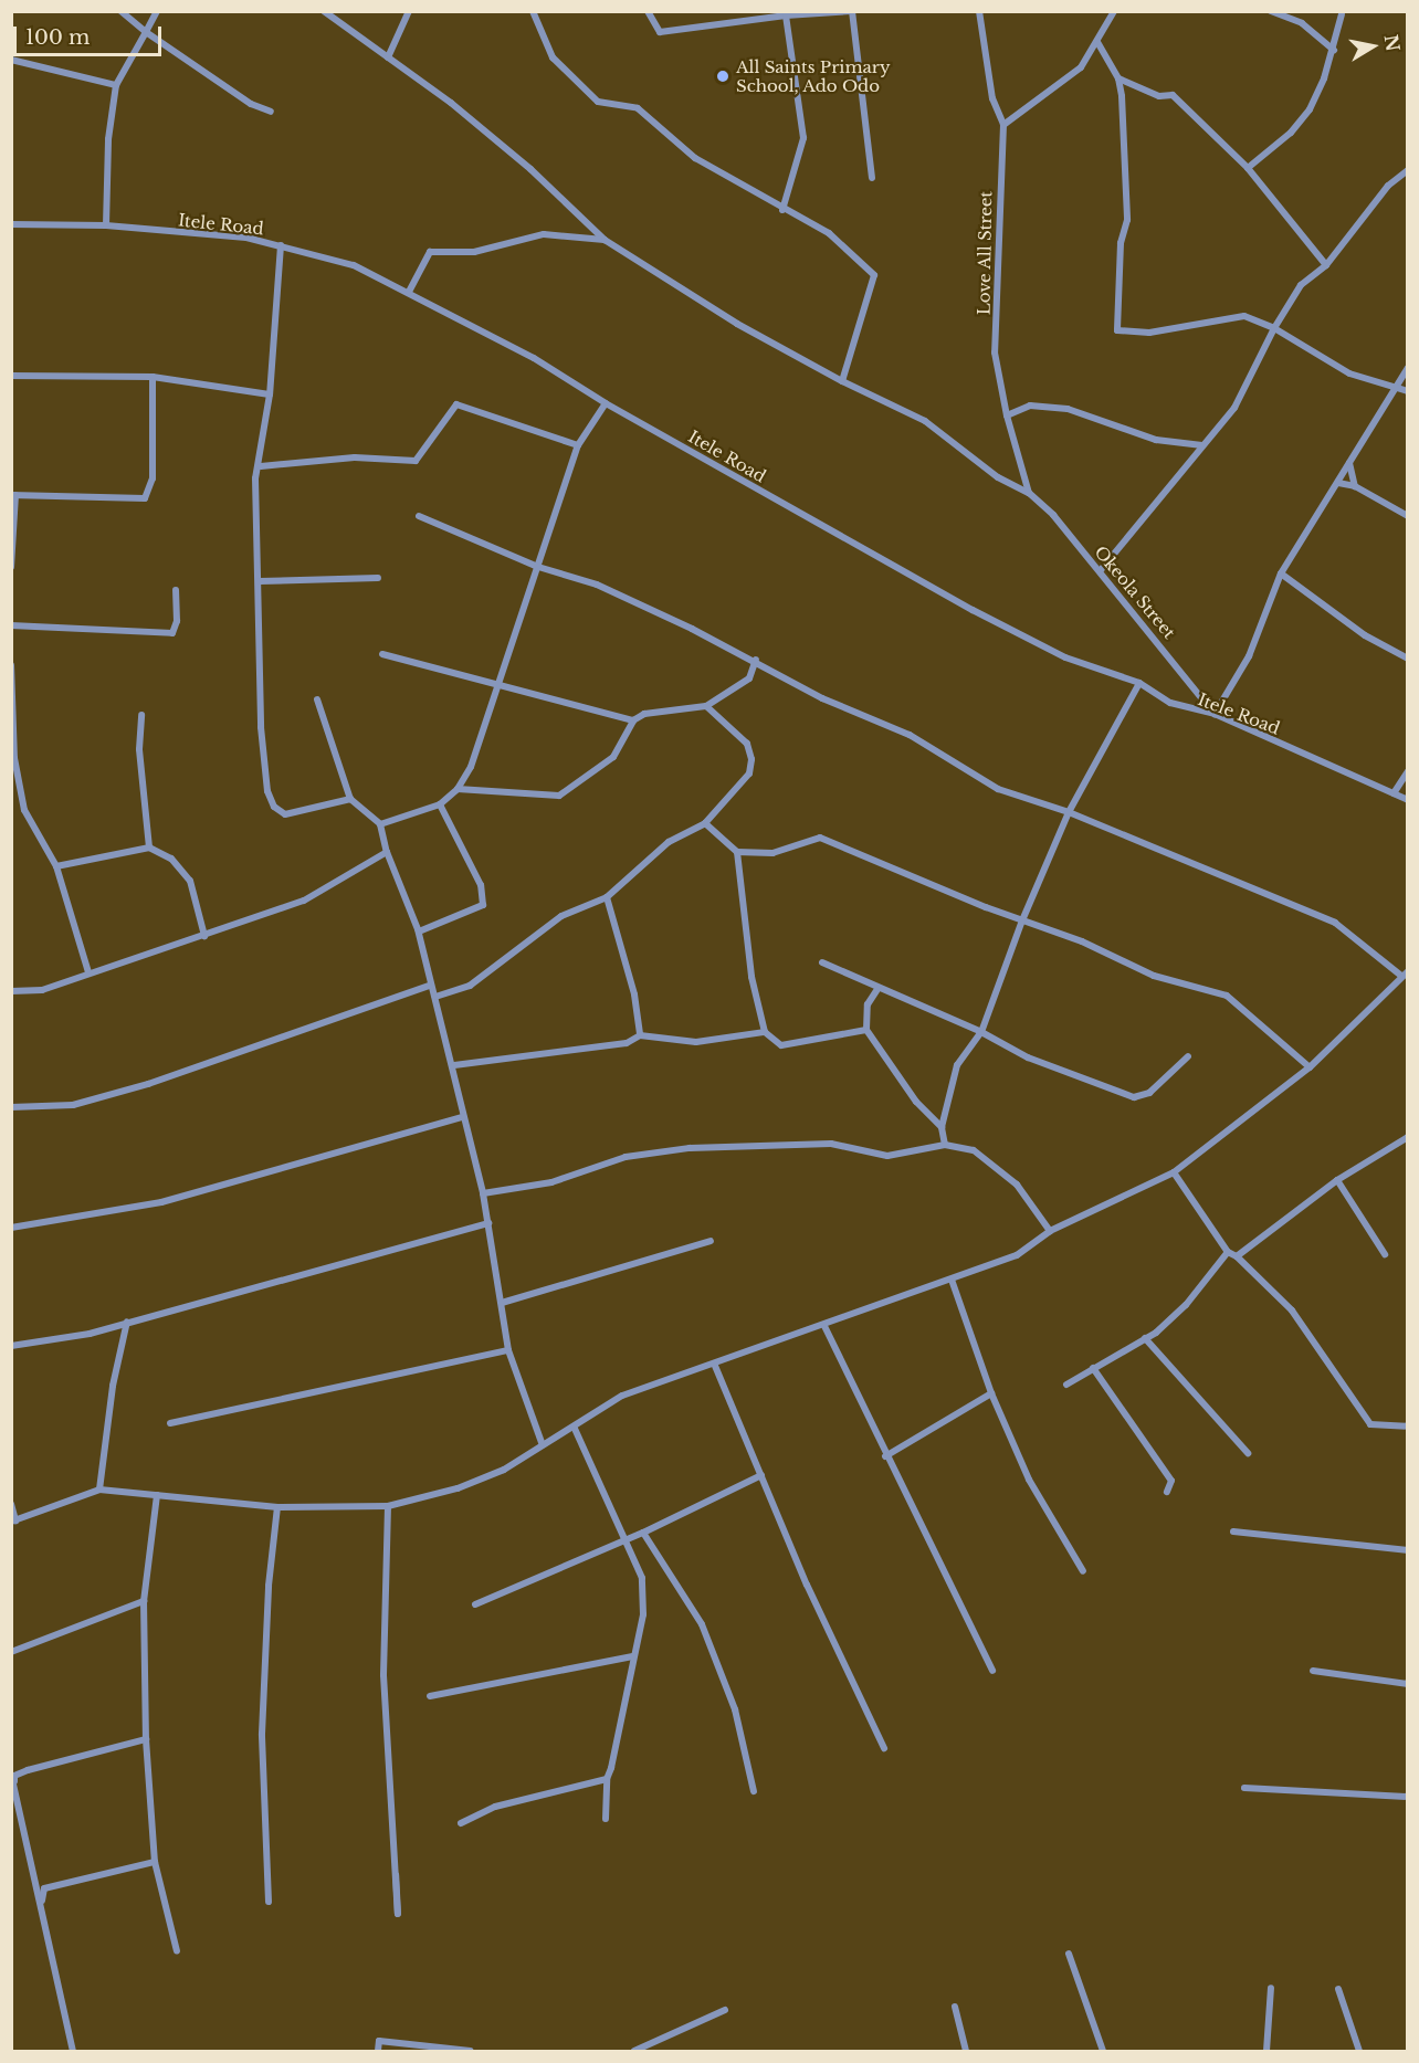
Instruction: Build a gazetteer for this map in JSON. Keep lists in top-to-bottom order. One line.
{"streets":{"street":["Itele Road","Love All Street","Okeola Street"]},"crossings":[["Itele Road","Okeola Street"],["Love All Street","Okeola Street"]],"places":["All Saints Primary School, Ado Odo"],"scale_bar":"100 m","north":"right"}
